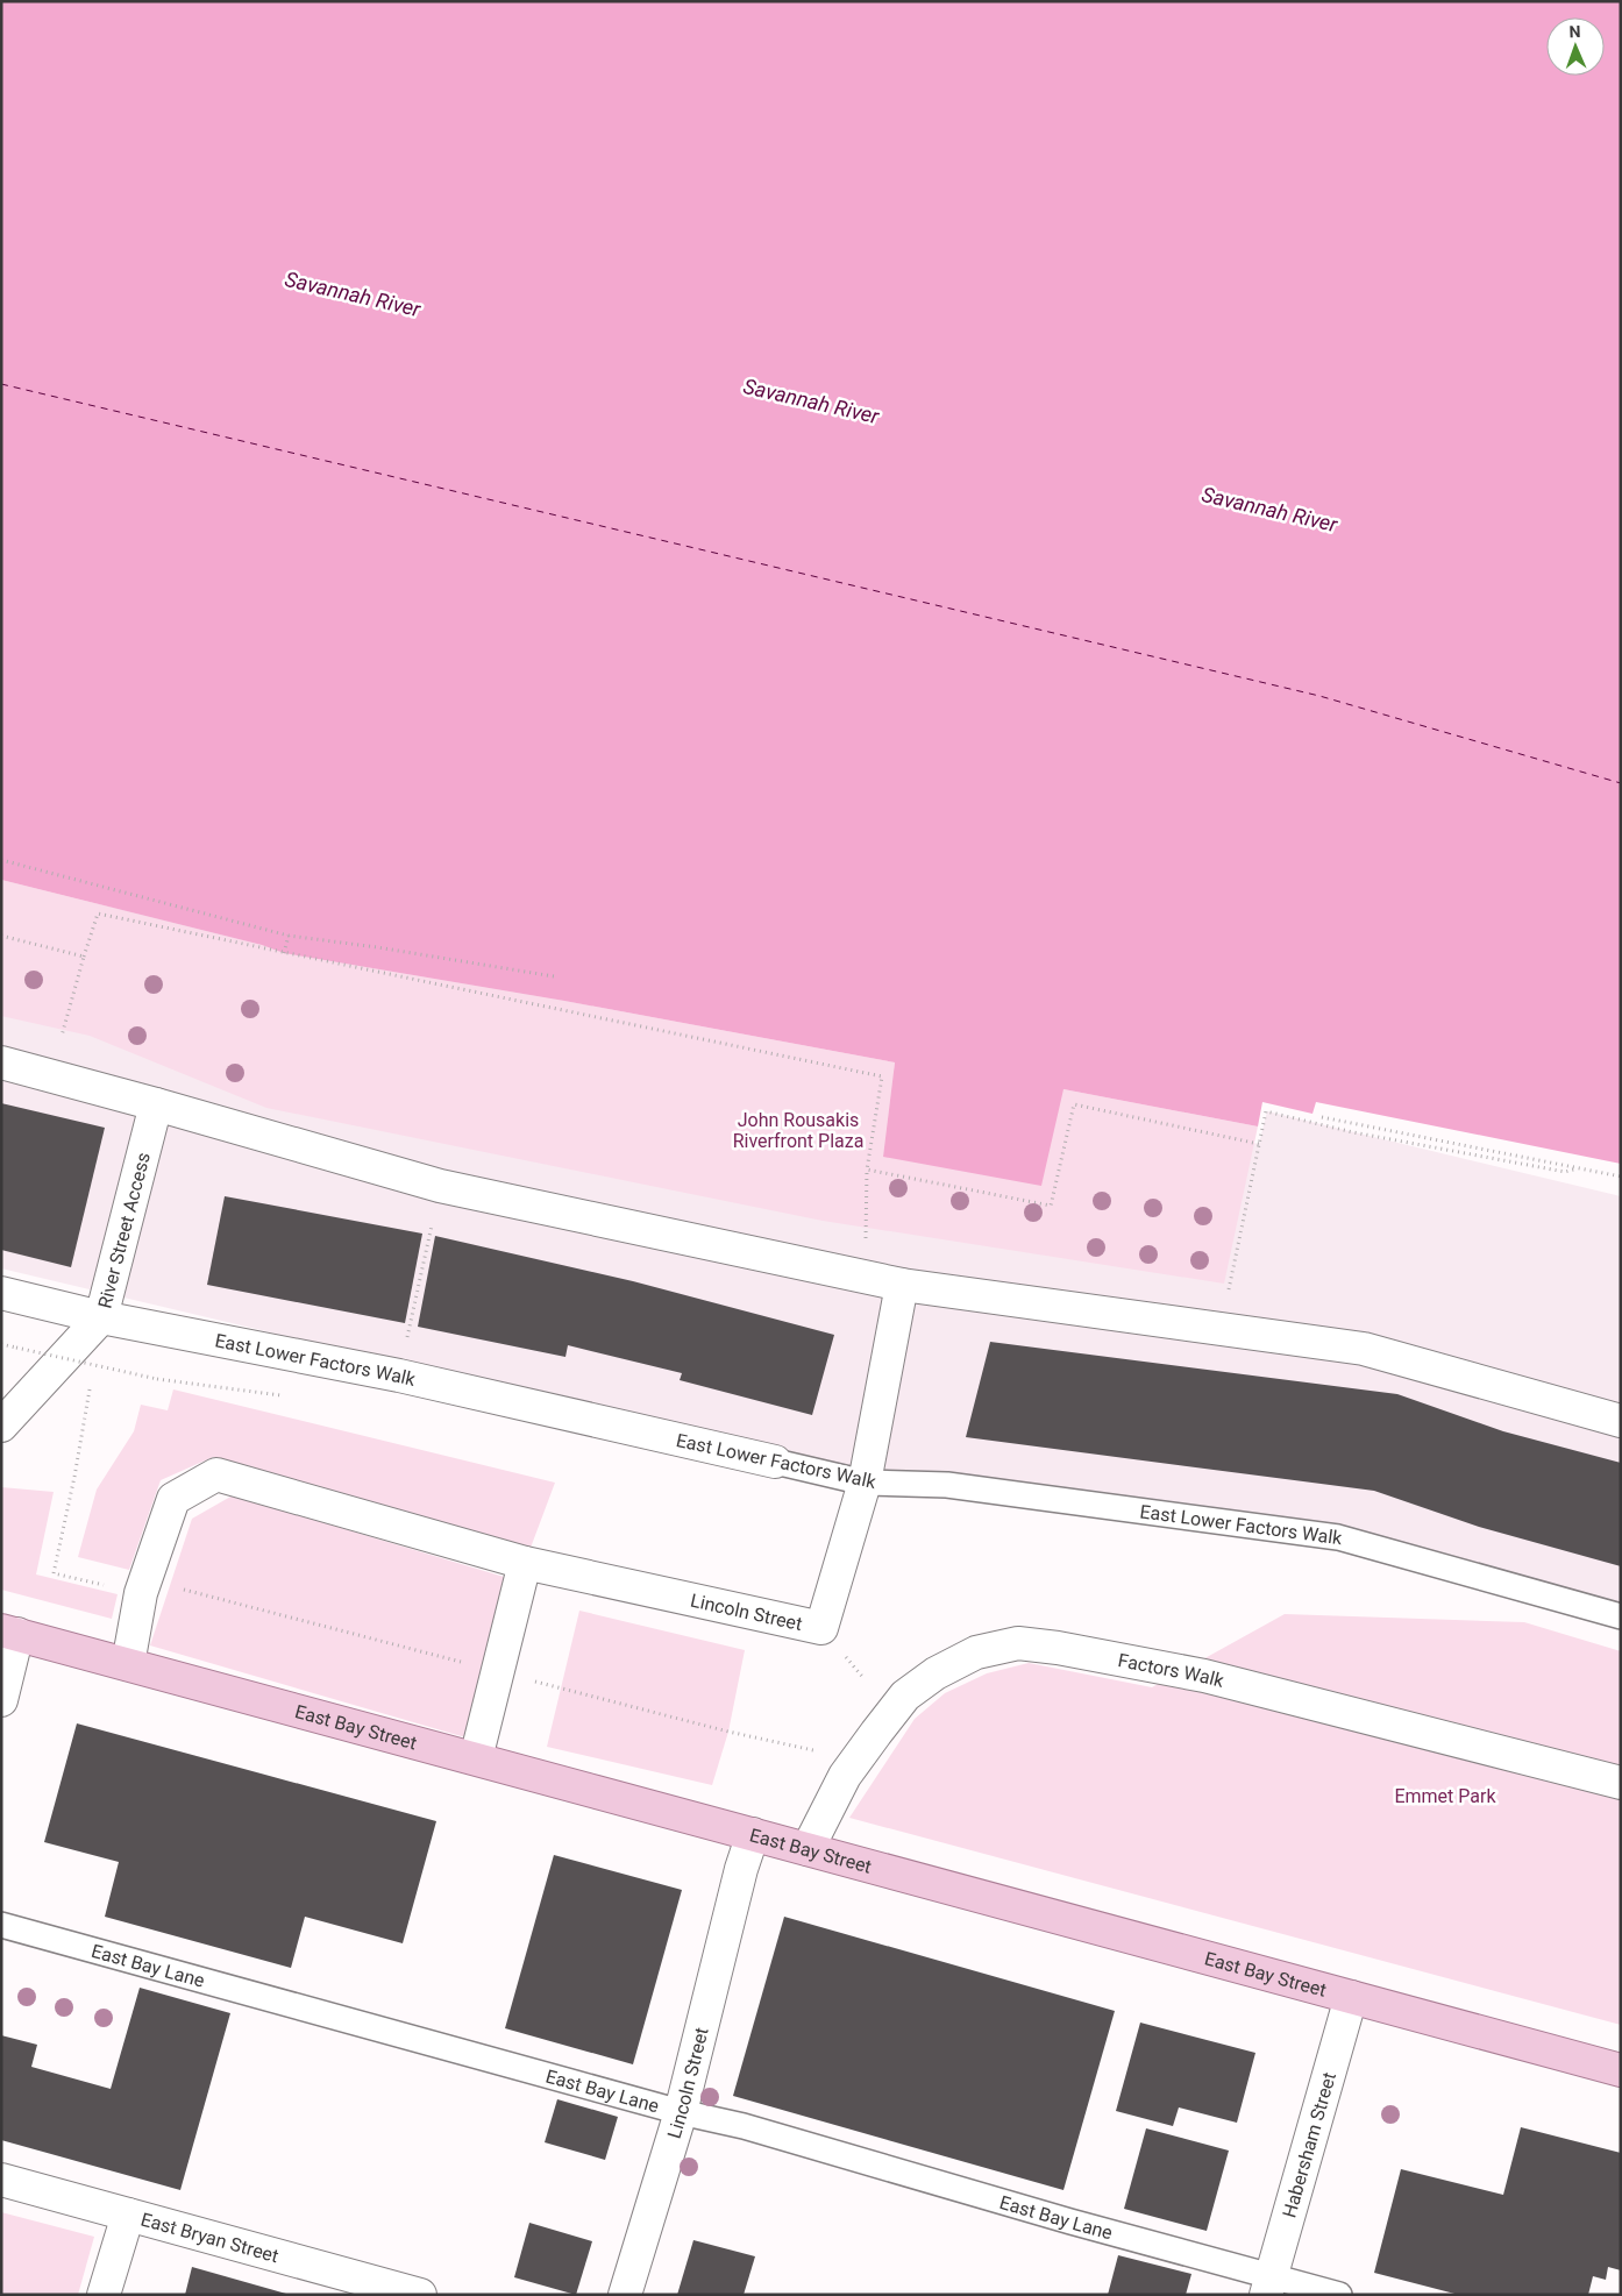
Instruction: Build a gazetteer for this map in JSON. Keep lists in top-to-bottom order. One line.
{"streets":{"main road":["East Bay Street"],"street":["River Street Access","East Lower Factors Walk","Lincoln Street","Factors Walk","Habersham Street","East Bryan Street"],"lane":["East Bay Lane"]},"crossings":[["River Street Access","East Lower Factors Walk"],["East Lower Factors Walk","Lincoln Street"],["Lincoln Street","East Bay Street"],["Lincoln Street","East Bay Lane"],["Factors Walk","East Bay Street"],["East Bay Street","Habersham Street"],["East Bay Lane","Habersham Street"]],"water":["Savannah River"],"parks":["John Rousakis Riverfront Plaza","Emmet Park"],"north":"top"}
